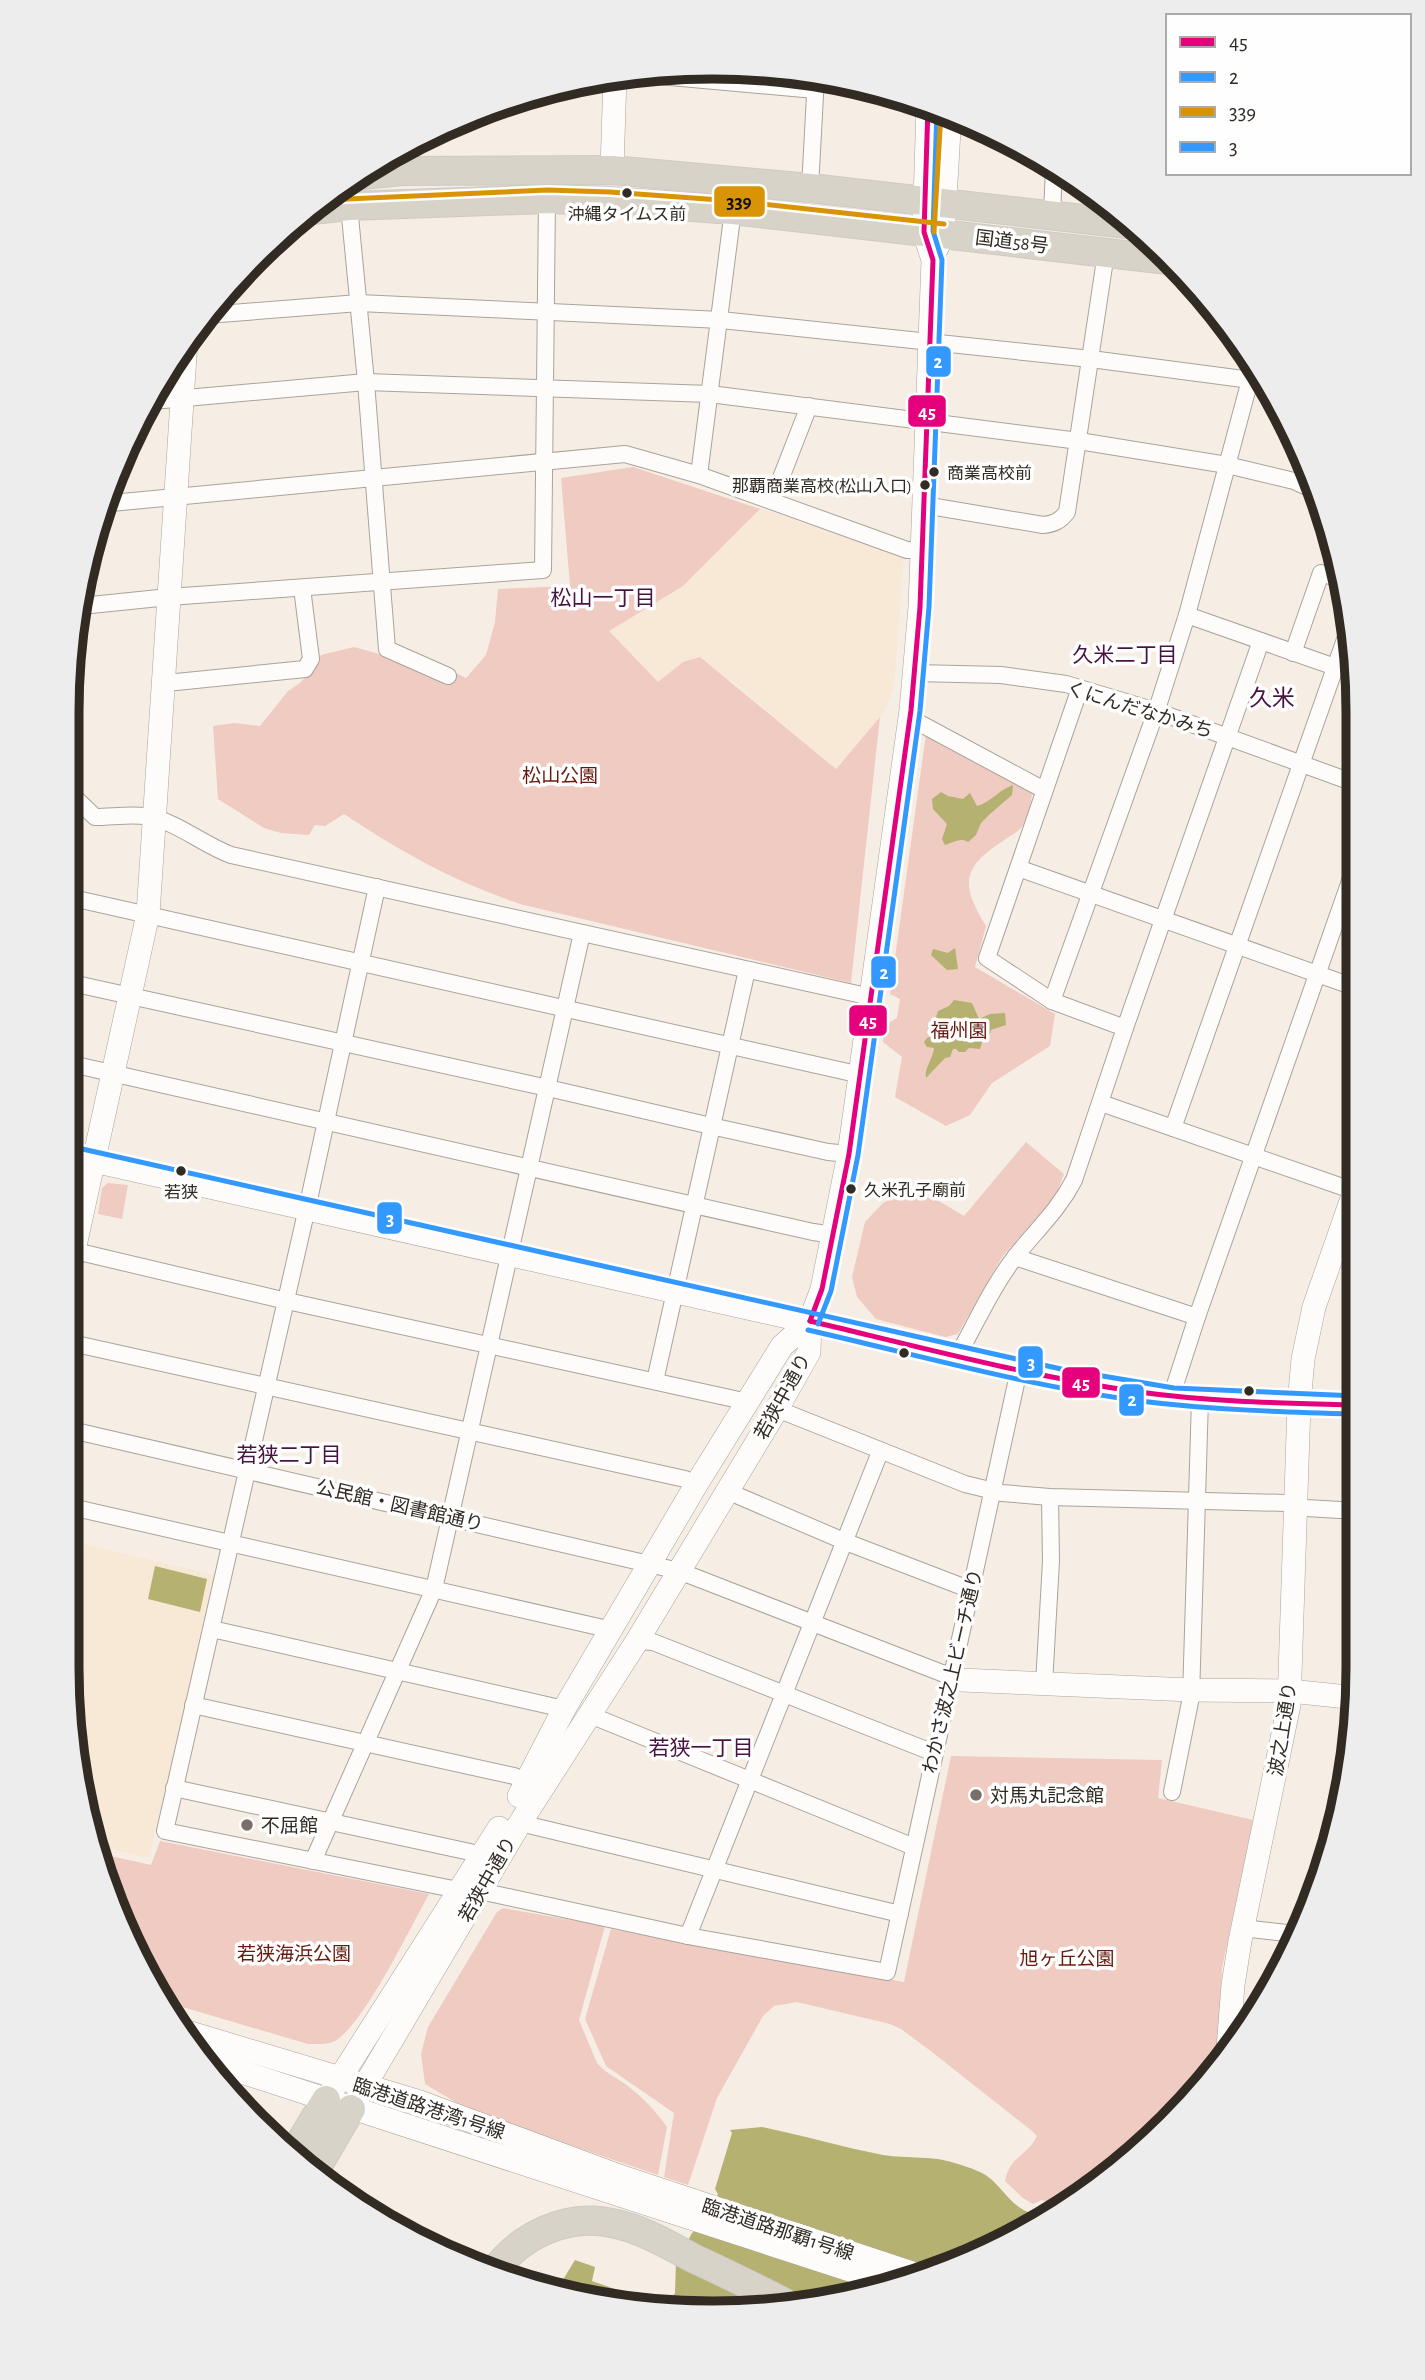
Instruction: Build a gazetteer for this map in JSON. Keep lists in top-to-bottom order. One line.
{"streets":{"highway":["国道58号"],"street":["くにんだなかみち","若狭中通り","公民館・図書館通り","わかさ波之上ビーチ通り","波之上通り","臨港道路港湾1号線","臨港道路那覇1号線"]},"crossings":[["若狭中通り","公民館・図書館通り"],["若狭中通り","臨港道路港湾1号線"],["公民館・図書館通り","わかさ波之上ビーチ通り"],["臨港道路港湾1号線","臨港道路那覇1号線"]],"districts":["松山一丁目","久米二丁目","久米","若狭二丁目","若狭一丁目"],"parks":["松山公園","福州園","若狭海浜公園","旭ヶ丘公園"],"places":["沖縄タイムス前","商業高校前","那覇商業高校(松山入口)","若狭","久米孔子廟前","対馬丸記念館","不屈館"],"lines":["transit line 45","transit line 2","transit line 339","transit line 3"],"legend":["45","2","339","3"]}
